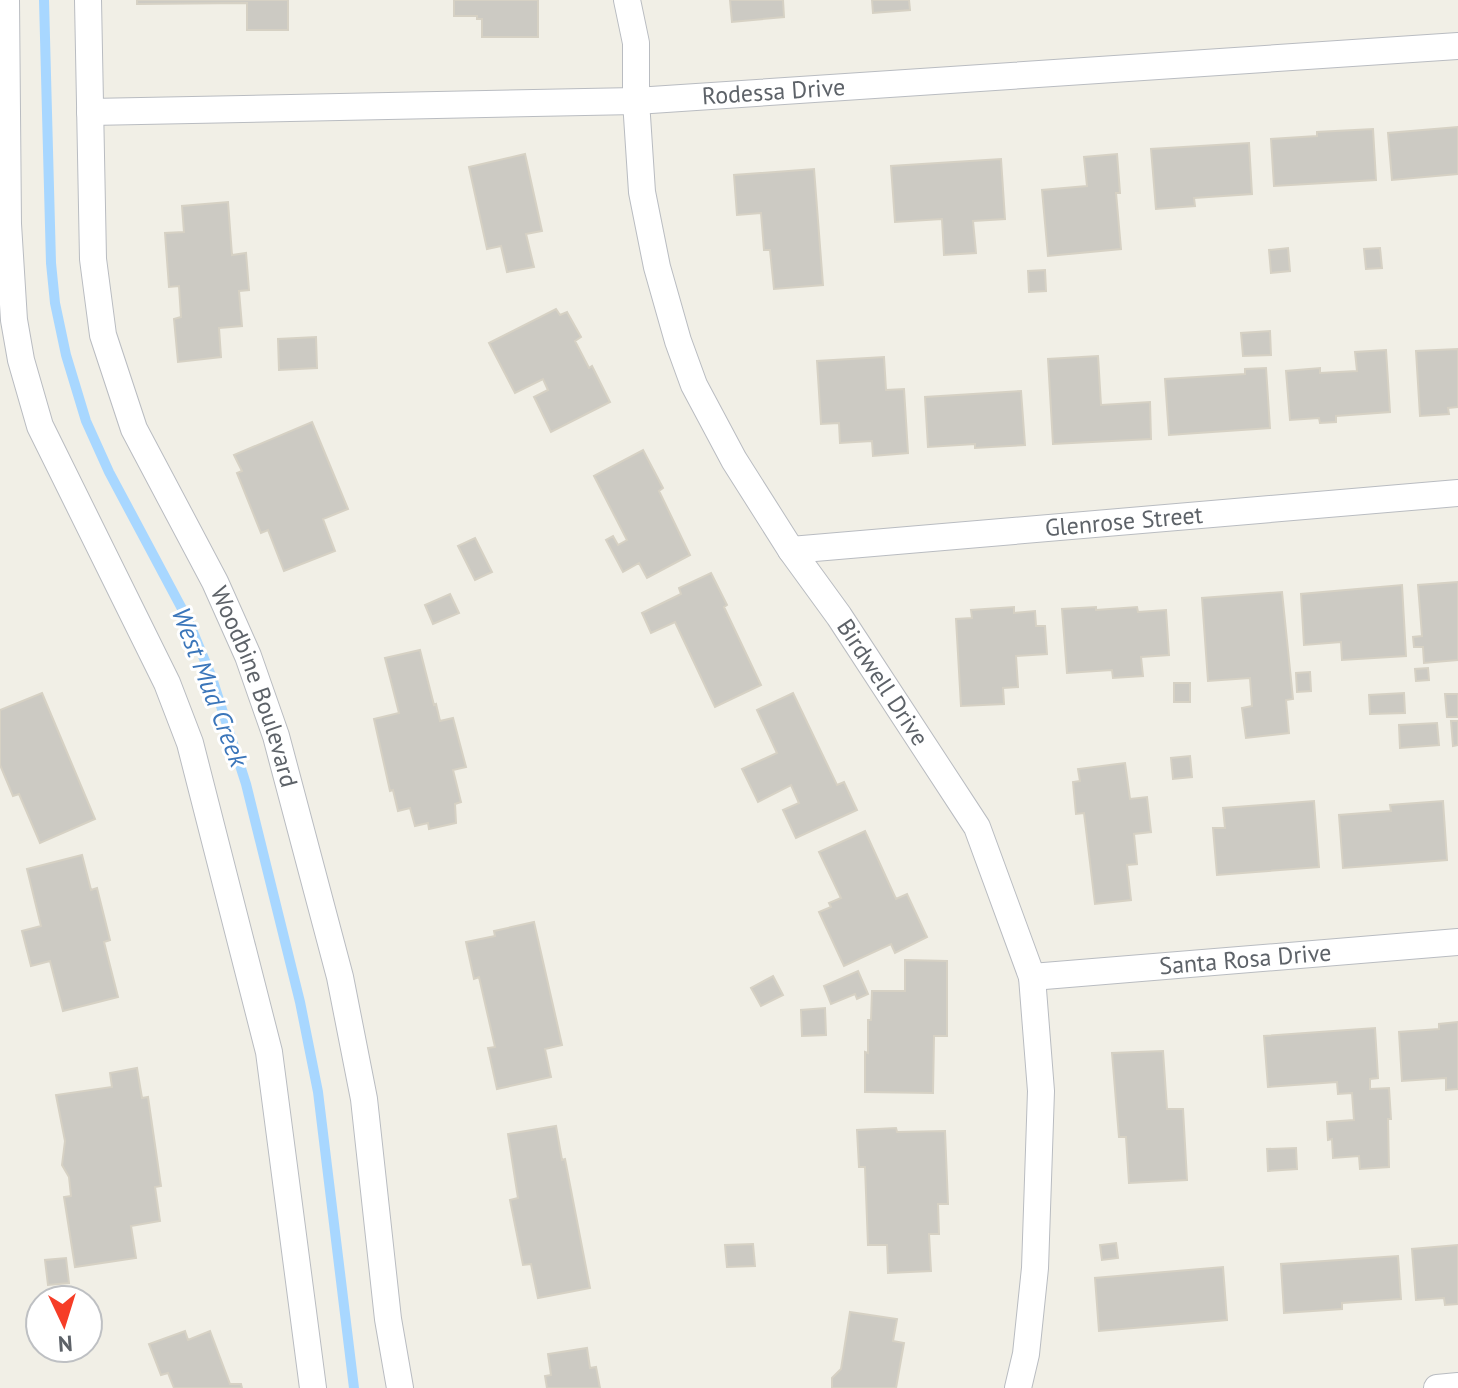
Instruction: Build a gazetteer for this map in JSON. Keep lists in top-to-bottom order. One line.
{"streets":{"street":["Rodessa Drive","Glenrose Street","Birdwell Drive","Woodbine Boulevard","Santa Rosa Drive"]},"crossings":[["Rodessa Drive","Birdwell Drive"],["Rodessa Drive","Woodbine Boulevard"],["Glenrose Street","Birdwell Drive"],["Birdwell Drive","Santa Rosa Drive"]],"water":["West Mud Creek"],"north":"bottom"}
